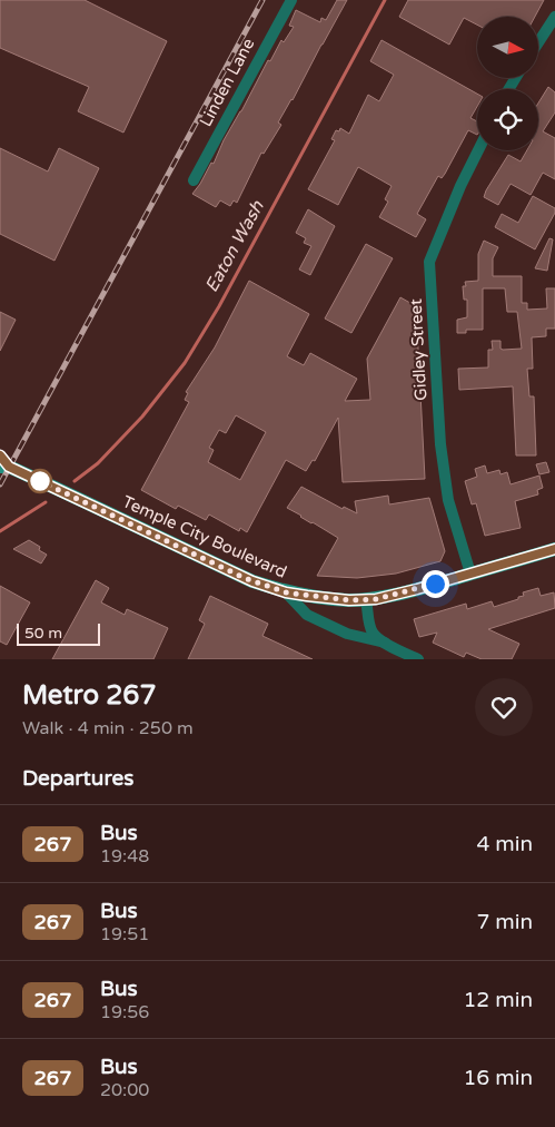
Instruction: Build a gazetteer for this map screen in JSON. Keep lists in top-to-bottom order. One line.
{"streets":{"main road":["Temple City Boulevard"],"street":["Linden Lane","Gidley Street"]},"crossings":[["Gidley Street","Temple City Boulevard"]],"water":["Eaton Wash"],"lines":["bus line 267"],"scale_bar":"50 m","north":"right","page":{"scale":"50 m","heading":[["Metro 267","Walk · 4 min · 250 m"],"Departures"],"list":[{"mark":"267","name":"Bus","note":"19:48","value":"4 min"},{"mark":"267","name":"Bus","note":"19:51","value":"7 min"},{"mark":"267","name":"Bus","note":"19:56","value":"12 min"},{"mark":"267","name":"Bus","note":"20:00","value":"16 min"}]}}
